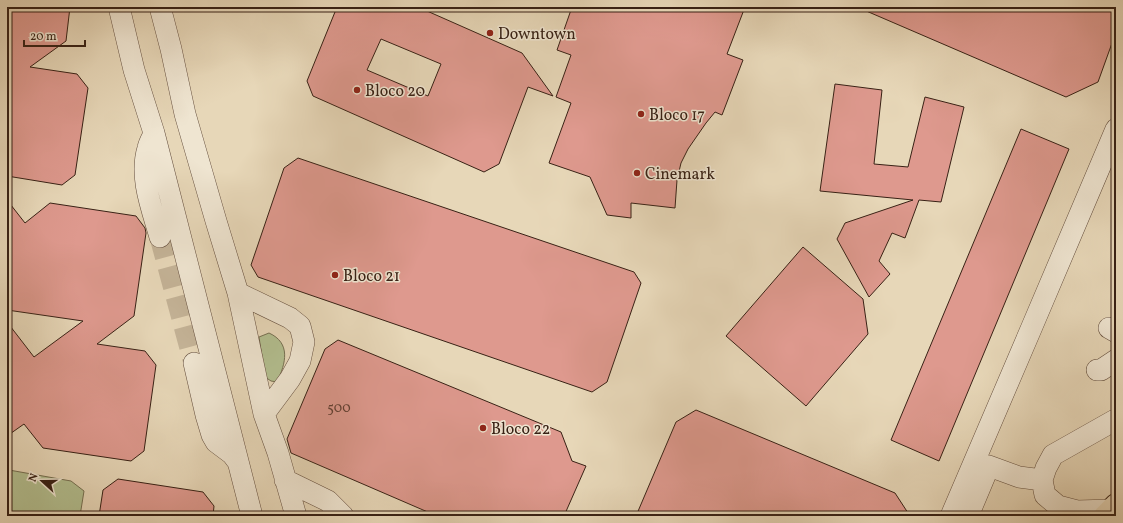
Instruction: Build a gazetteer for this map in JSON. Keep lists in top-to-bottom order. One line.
{"places":["Downtown","Bloco 20","Bloco 17","Cinemark","Bloco 21","Bloco 22"],"house_numbers":["500"],"scale_bar":"20 m","north":"left"}
